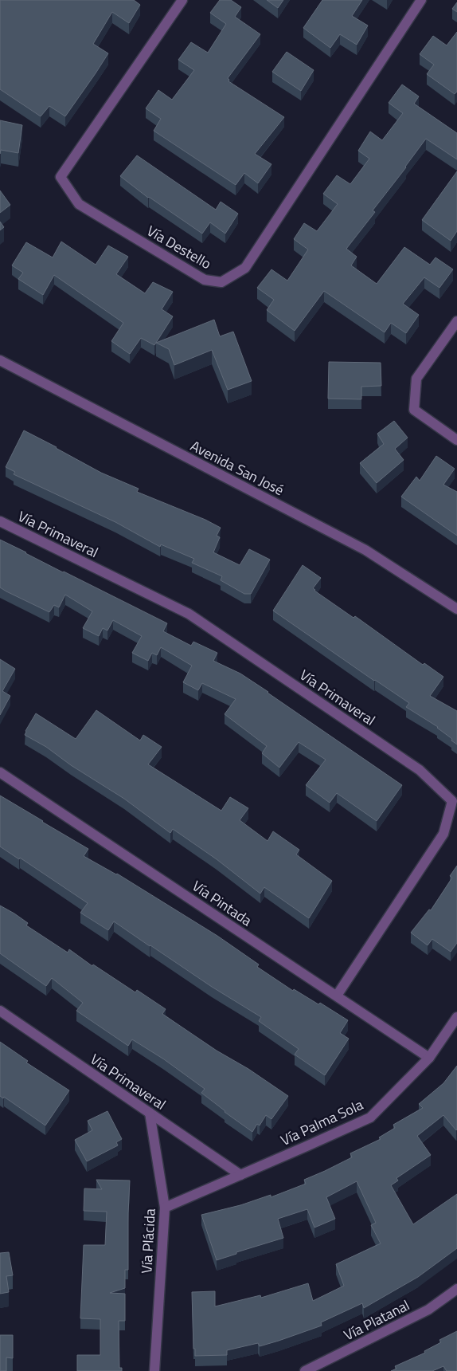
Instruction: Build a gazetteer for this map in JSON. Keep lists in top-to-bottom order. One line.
{"streets":{"street":["Vía Destello","Avenida San José","Vía Primaveral","Vía Pintada","Vía Palma Sola","Vía Plácida","Vía Platanal"]},"crossings":[["Vía Primaveral","Vía Pintada"],["Vía Primaveral","Vía Palma Sola"],["Vía Primaveral","Vía Plácida"],["Vía Pintada","Vía Palma Sola"],["Vía Palma Sola","Vía Plácida"]]}
